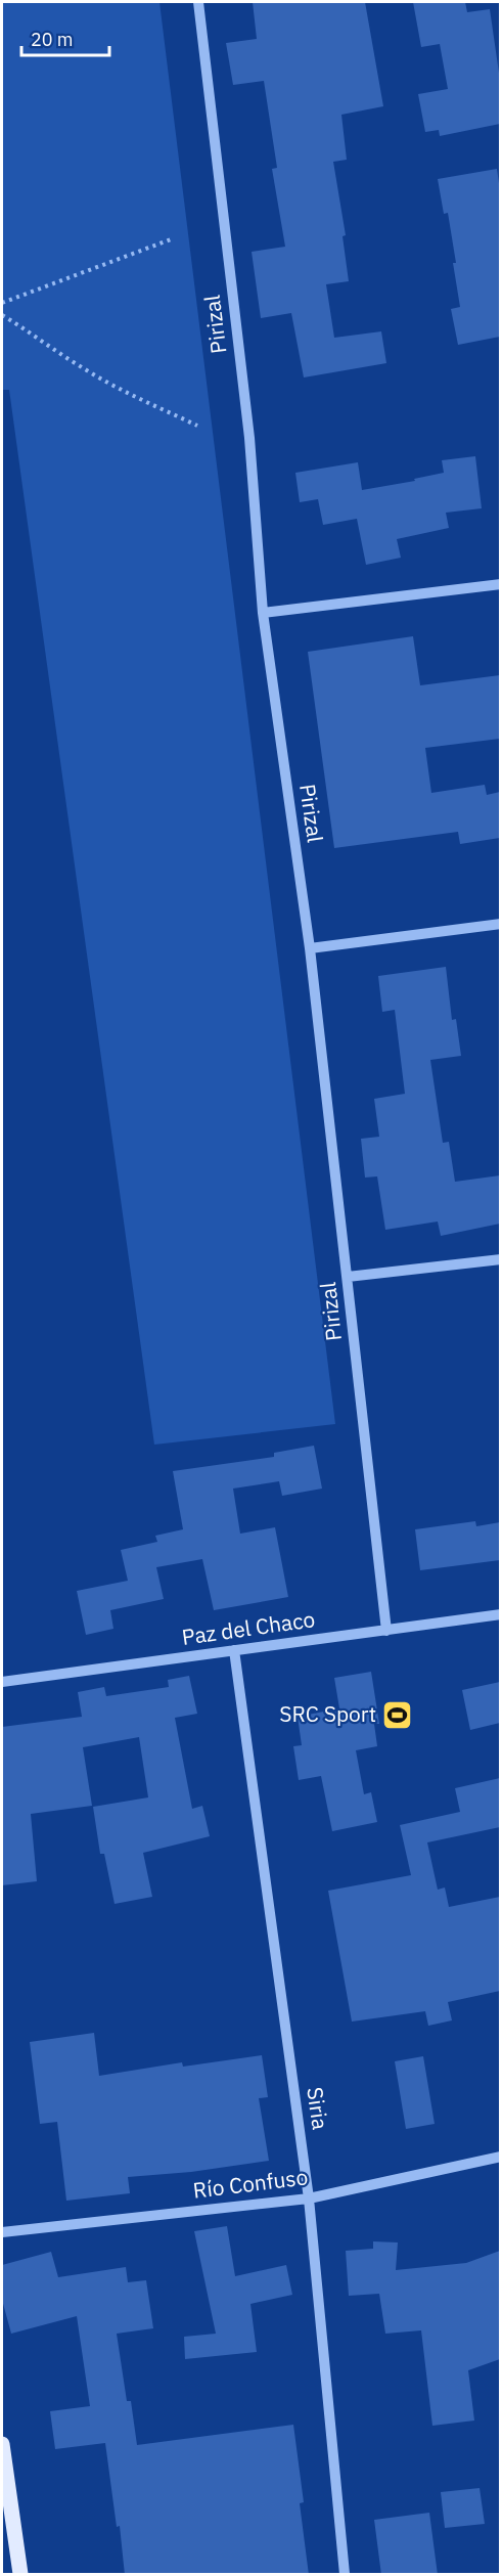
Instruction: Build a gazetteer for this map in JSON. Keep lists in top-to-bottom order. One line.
{"streets":{"street":["Pirizal","Paz del Chaco","Siria","Río Confuso"]},"crossings":[["Pirizal","Paz del Chaco"],["Paz del Chaco","Siria"],["Siria","Río Confuso"]],"places":{"sports":["SRC Sport"]},"scale_bar":"20 m"}
